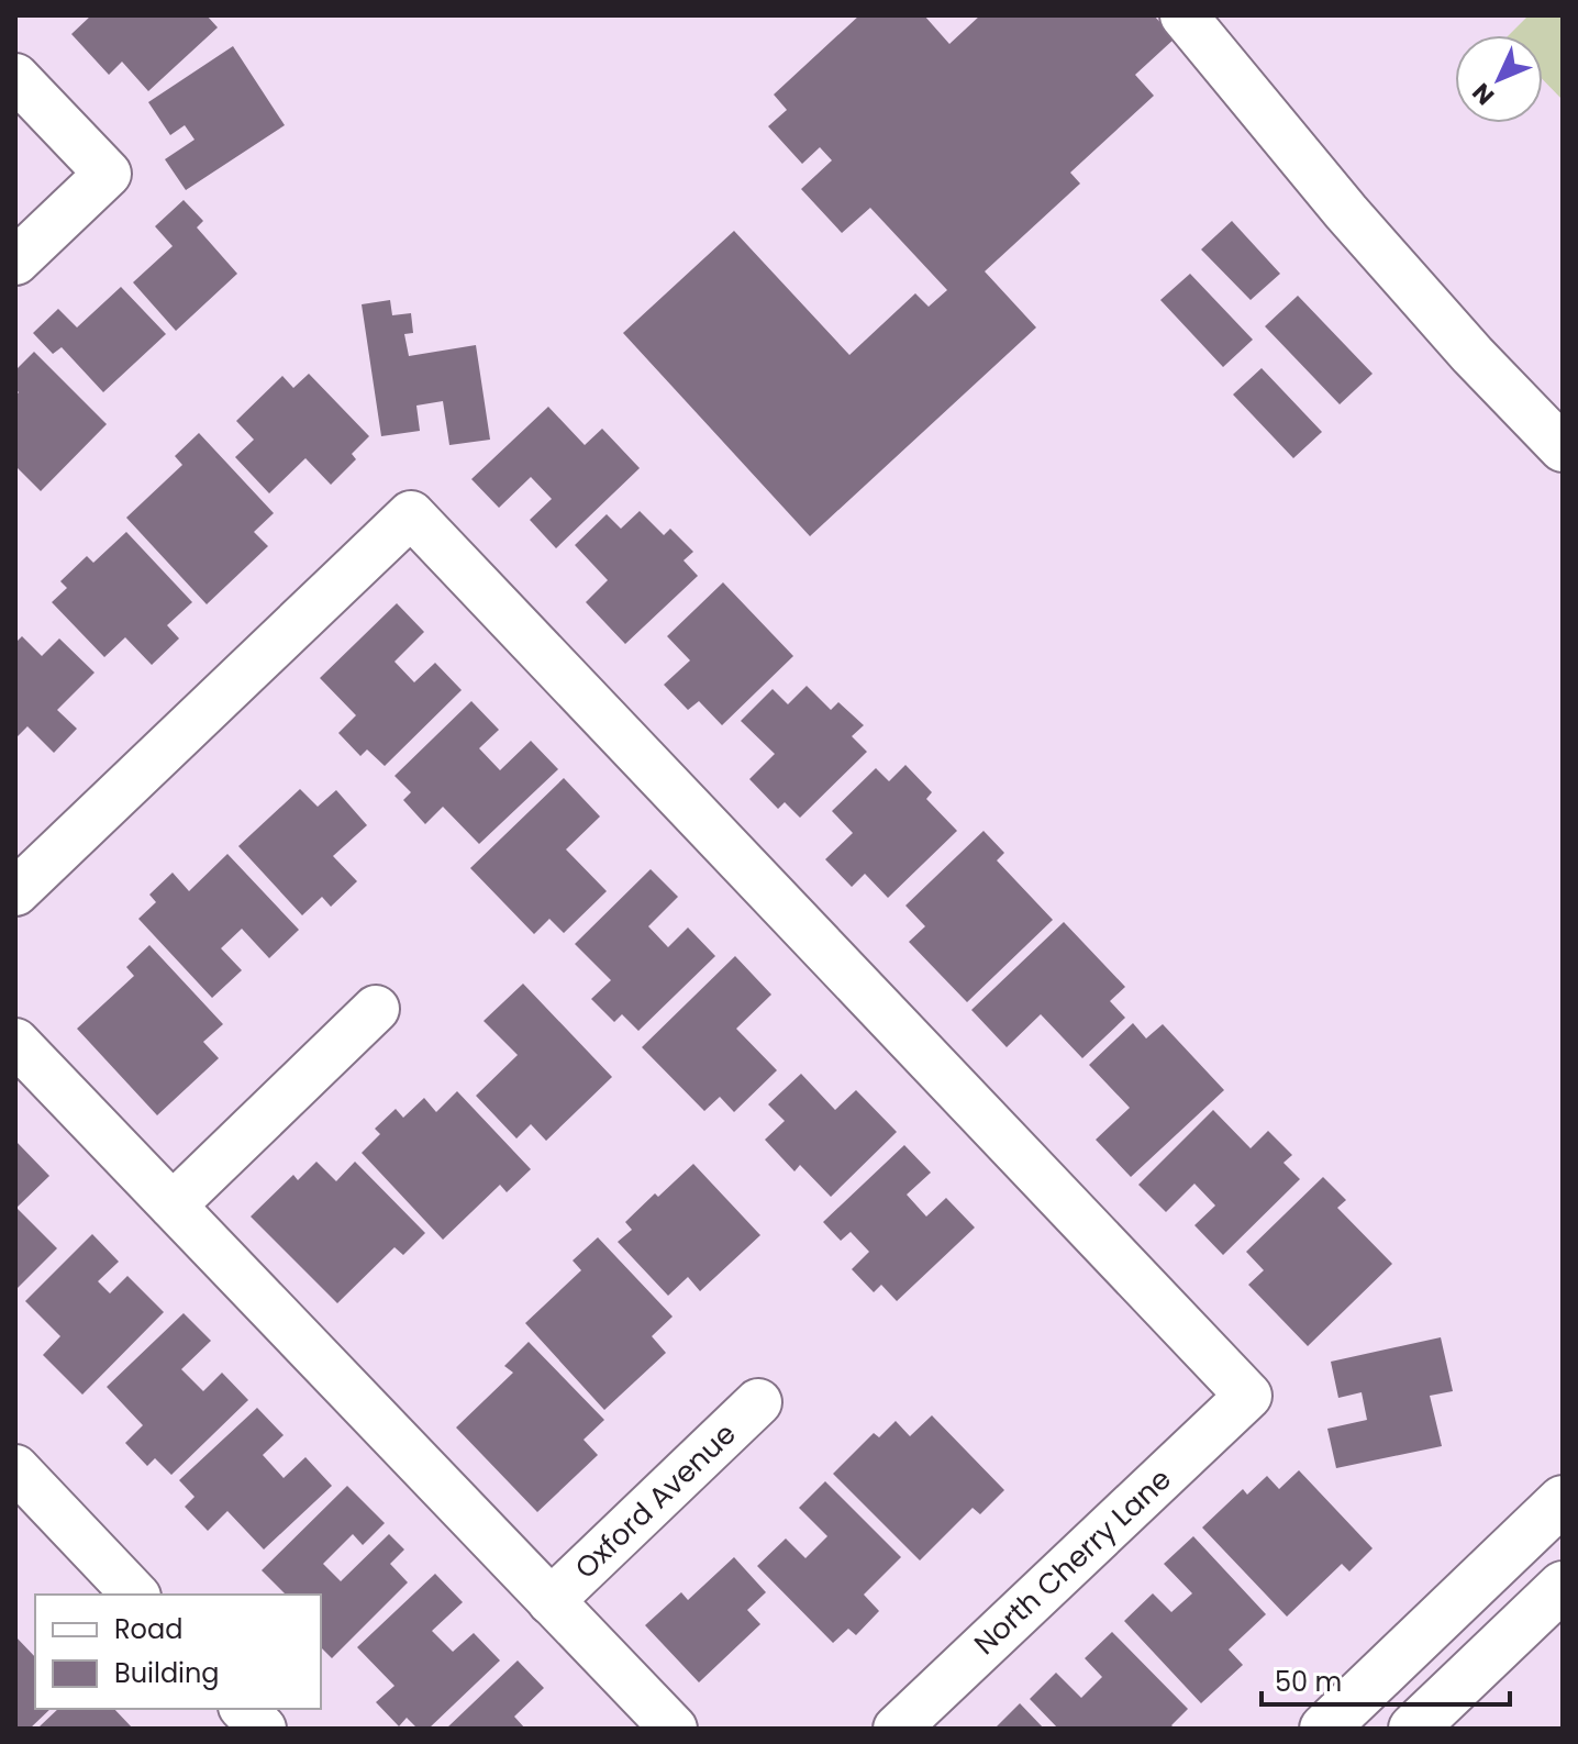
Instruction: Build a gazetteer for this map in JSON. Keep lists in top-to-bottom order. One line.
{"streets":{"street":["Oxford Avenue","North Cherry Lane"]},"legend":["Road","Building"],"scale_bar":"50 m","north":"bottom left"}
